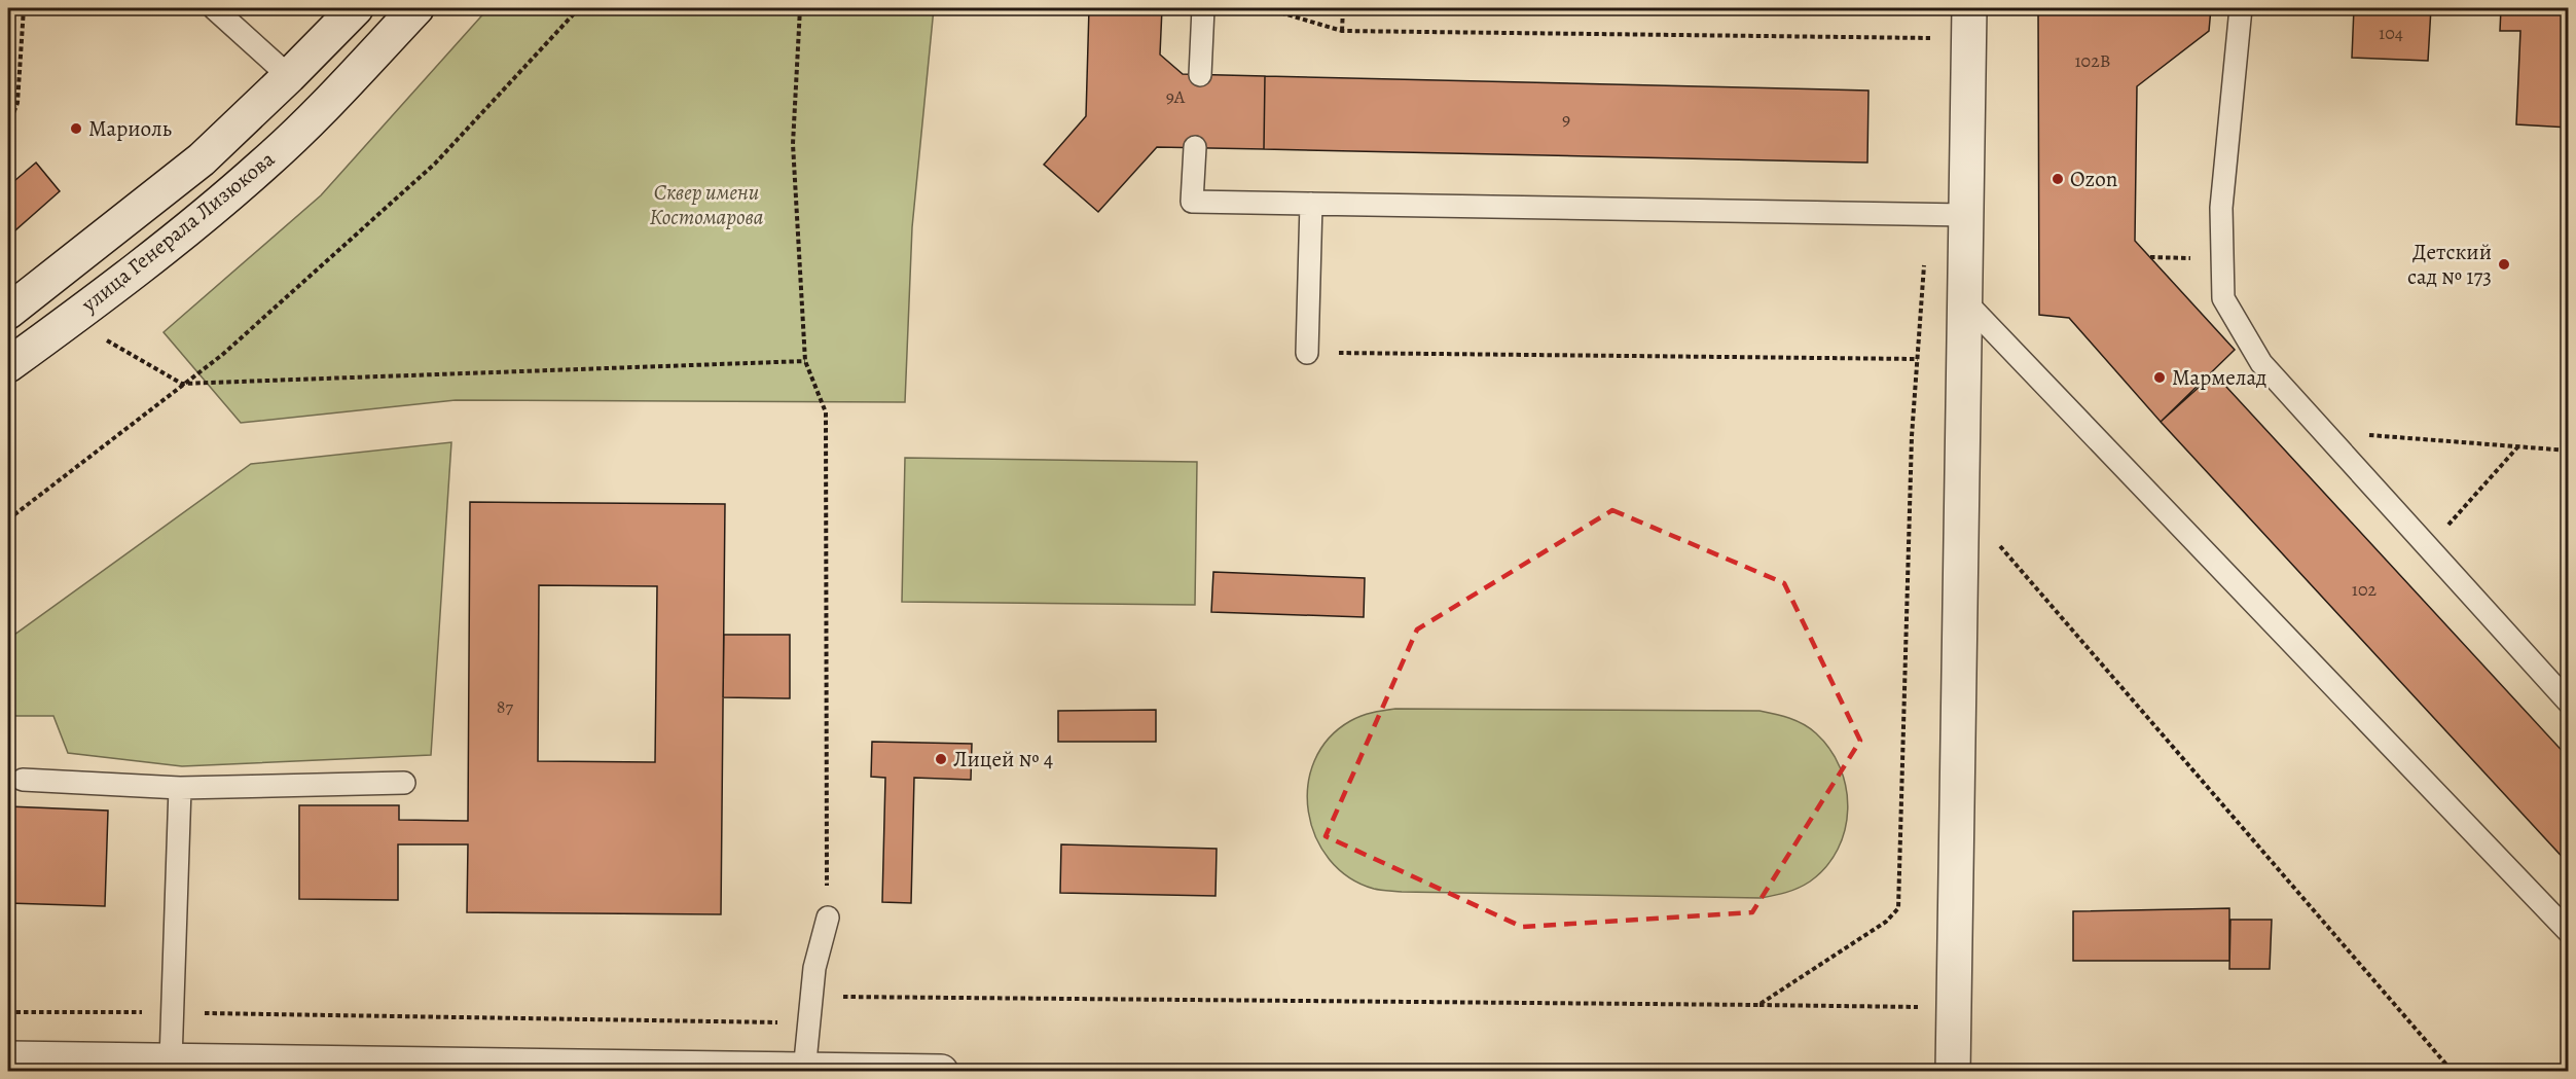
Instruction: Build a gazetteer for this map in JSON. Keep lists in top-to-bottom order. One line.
{"streets":{"street":["улица Генерала Лизюкова"]},"parks":["Сквер имени Костомарова"],"places":["Мариоль","Ozon","Детский сад № 173","Мармелад","Лицей № 4"],"house_numbers":["104","102В","9А","9","102","87"]}
